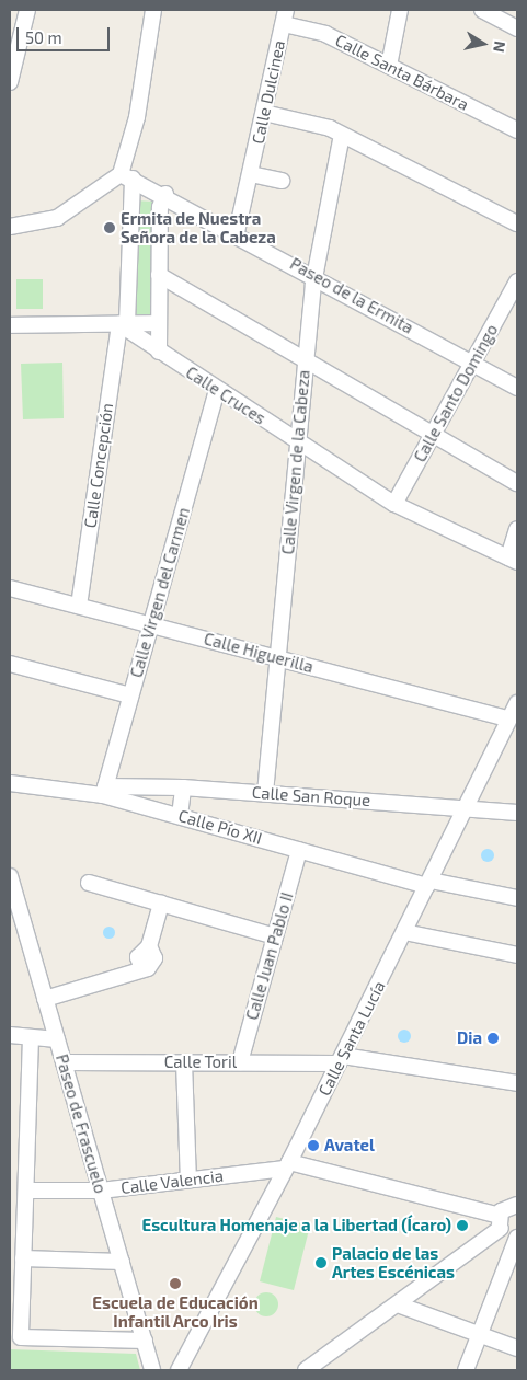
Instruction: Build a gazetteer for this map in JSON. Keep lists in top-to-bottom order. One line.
{"streets":{"street":["Calle Santa Bárbara","Calle Dulcinea","Paseo de la Ermita","Calle Santo Domingo","Calle Cruces","Calle Virgen de la Cabeza","Calle Concepción","Calle Virgen del Carmen","Calle Higuerilla","Calle San Roque","Calle Pío XII","Calle Juan Pablo II","Calle Santa Lucía","Calle Toril","Paseo de Frascuelo","Calle Valencia"]},"crossings":[["Calle Santa Bárbara","Calle Dulcinea"],["Calle Dulcinea","Paseo de la Ermita"],["Paseo de la Ermita","Calle Santo Domingo"],["Paseo de la Ermita","Calle Virgen de la Cabeza"],["Paseo de la Ermita","Calle Concepción"],["Calle Santo Domingo","Calle Cruces"],["Calle Cruces","Calle Virgen de la Cabeza"],["Calle Cruces","Calle Concepción"],["Calle Cruces","Calle Virgen del Carmen"],["Calle Virgen de la Cabeza","Calle Higuerilla"],["Calle Virgen de la Cabeza","Calle San Roque"],["Calle Concepción","Calle Higuerilla"],["Calle Virgen del Carmen","Calle Higuerilla"],["Calle Virgen del Carmen","Calle San Roque"],["Calle Virgen del Carmen","Calle Pío XII"],["Calle Higuerilla","Calle Santa Lucía"],["Calle San Roque","Calle Pío XII"],["Calle San Roque","Calle Santa Lucía"],["Calle Pío XII","Calle Juan Pablo II"],["Calle Pío XII","Calle Santa Lucía"],["Calle Juan Pablo II","Calle Toril"],["Calle Santa Lucía","Calle Toril"],["Calle Santa Lucía","Calle Valencia"],["Calle Toril","Paseo de Frascuelo"],["Paseo de Frascuelo","Calle Valencia"]],"places":["Ermita de Nuestra Señora de la Cabeza","Dia","Avatel","Escultura Homenaje a la Libertad (Ícaro)","Palacio de las Artes Escénicas","Escuela de Educación Infantil Arco Iris"],"scale_bar":"50 m","north":"right"}
